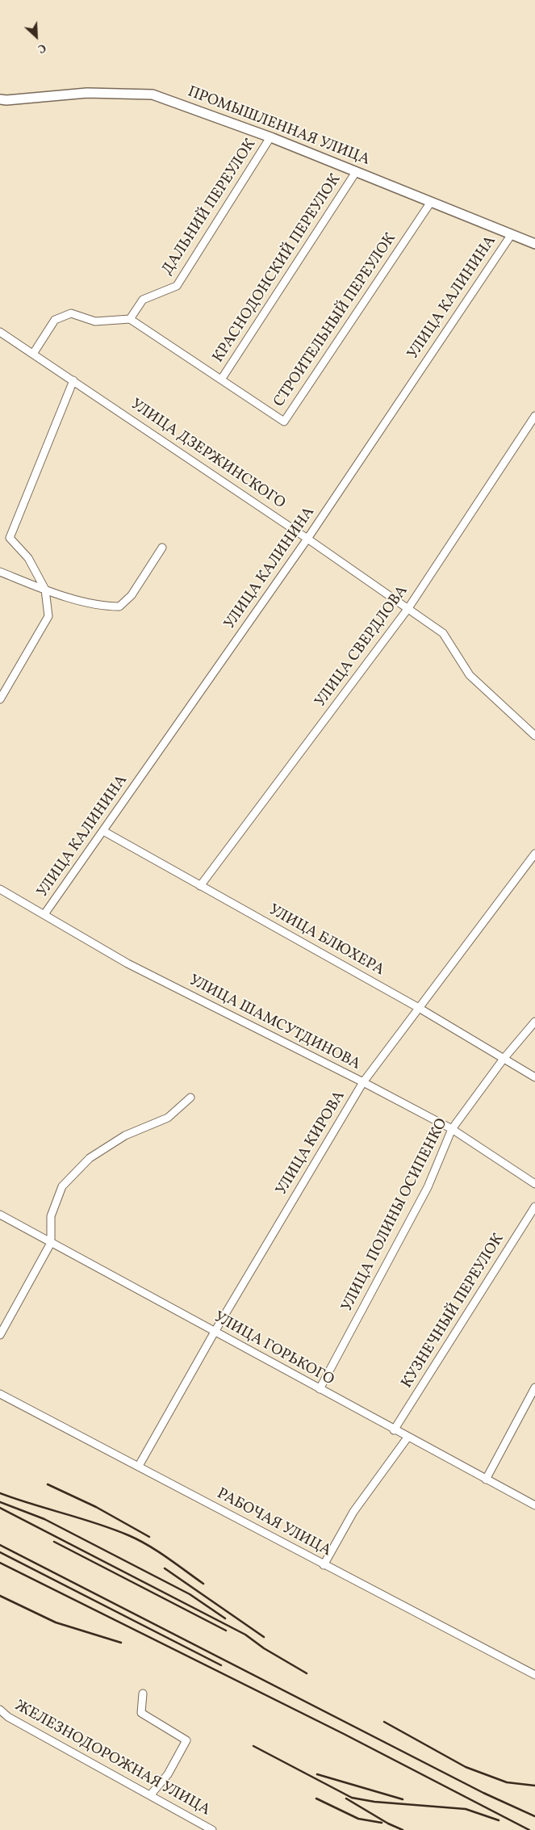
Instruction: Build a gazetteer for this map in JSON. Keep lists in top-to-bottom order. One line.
{"streets":{"main road":["ПРОМЫШЛЕННАЯ УЛИЦА"],"street":["ДАЛЬНИЙ ПЕРЕУЛОК","КРАСНОДОНСКИЙ ПЕРЕУЛОК","УЛИЦА КАЛИНИНА","СТРОИТЕЛЬНЫЙ ПЕРЕУЛОК","УЛИЦА ДЗЕРЖИНСКОГО","УЛИЦА СВЕРДЛОВА","УЛИЦА БЛЮХЕРА","УЛИЦА ШАМСУТДИНОВА","УЛИЦА КИРОВА","УЛИЦА ПОЛИНЫ ОСИПЕНКО","КУЗНЕЧНЫЙ ПЕРЕУЛОК","УЛИЦА ГОРЬКОГО","РАБОЧАЯ УЛИЦА","ЖЕЛЕЗНОДОРОЖНАЯ УЛИЦА"]},"crossings":[["ПРОМЫШЛЕННАЯ УЛИЦА","ДАЛЬНИЙ ПЕРЕУЛОК"],["ПРОМЫШЛЕННАЯ УЛИЦА","КРАСНОДОНСКИЙ ПЕРЕУЛОК"],["ПРОМЫШЛЕННАЯ УЛИЦА","УЛИЦА КАЛИНИНА"],["ПРОМЫШЛЕННАЯ УЛИЦА","СТРОИТЕЛЬНЫЙ ПЕРЕУЛОК"],["ДАЛЬНИЙ ПЕРЕУЛОК","СТРОИТЕЛЬНЫЙ ПЕРЕУЛОК"],["КРАСНОДОНСКИЙ ПЕРЕУЛОК","СТРОИТЕЛЬНЫЙ ПЕРЕУЛОК"],["УЛИЦА КАЛИНИНА","УЛИЦА ДЗЕРЖИНСКОГО"],["УЛИЦА КАЛИНИНА","УЛИЦА БЛЮХЕРА"],["УЛИЦА КАЛИНИНА","УЛИЦА ШАМСУТДИНОВА"],["УЛИЦА ДЗЕРЖИНСКОГО","УЛИЦА СВЕРДЛОВА"],["УЛИЦА СВЕРДЛОВА","УЛИЦА БЛЮХЕРА"],["УЛИЦА БЛЮХЕРА","УЛИЦА КИРОВА"],["УЛИЦА БЛЮХЕРА","УЛИЦА ПОЛИНЫ ОСИПЕНКО"],["УЛИЦА ШАМСУТДИНОВА","УЛИЦА КИРОВА"],["УЛИЦА ШАМСУТДИНОВА","УЛИЦА ПОЛИНЫ ОСИПЕНКО"],["УЛИЦА КИРОВА","УЛИЦА ГОРЬКОГО"],["УЛИЦА КИРОВА","РАБОЧАЯ УЛИЦА"],["УЛИЦА ПОЛИНЫ ОСИПЕНКО","УЛИЦА ГОРЬКОГО"],["КУЗНЕЧНЫЙ ПЕРЕУЛОК","УЛИЦА ГОРЬКОГО"]],"north":"bottom right"}
